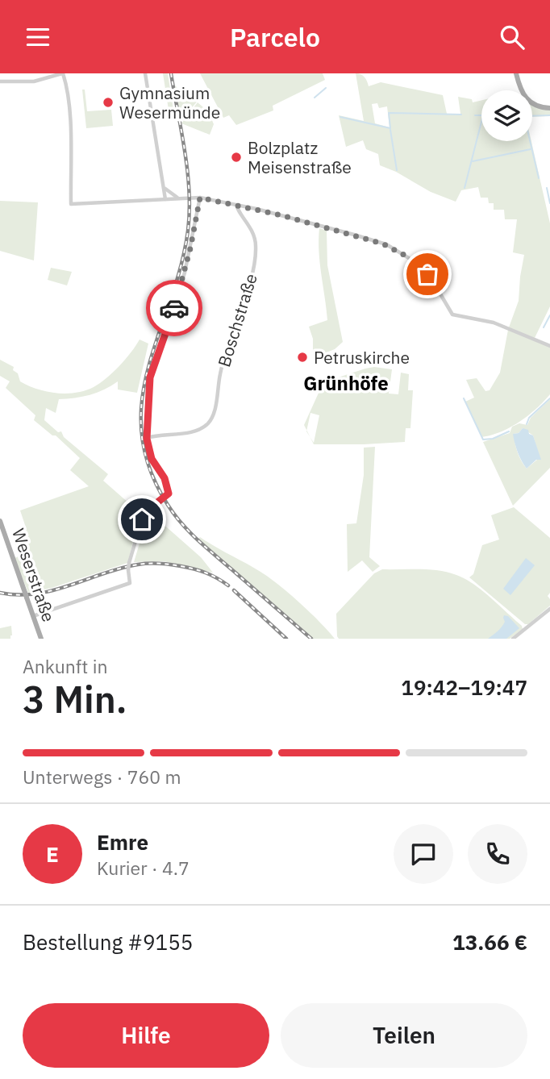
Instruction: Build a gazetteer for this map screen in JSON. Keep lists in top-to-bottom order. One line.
{"streets":{"main road":["Weserstraße"],"street":["Boschstraße"]},"districts":["Grünhöfe"],"places":["Gymnasium Wesermünde","Bolzplatz Meisenstraße","Petruskirche"],"page":{"header":"Parcelo","heading":["3 Min.","Ankunft in","19:42–19:47"],"panel":["Emre","Kurier · 4.7","Bestellung #9155","13.66 €"],"bar":"Unterwegs · 760 m","round":"E","buttons":["Hilfe","Teilen"]}}
